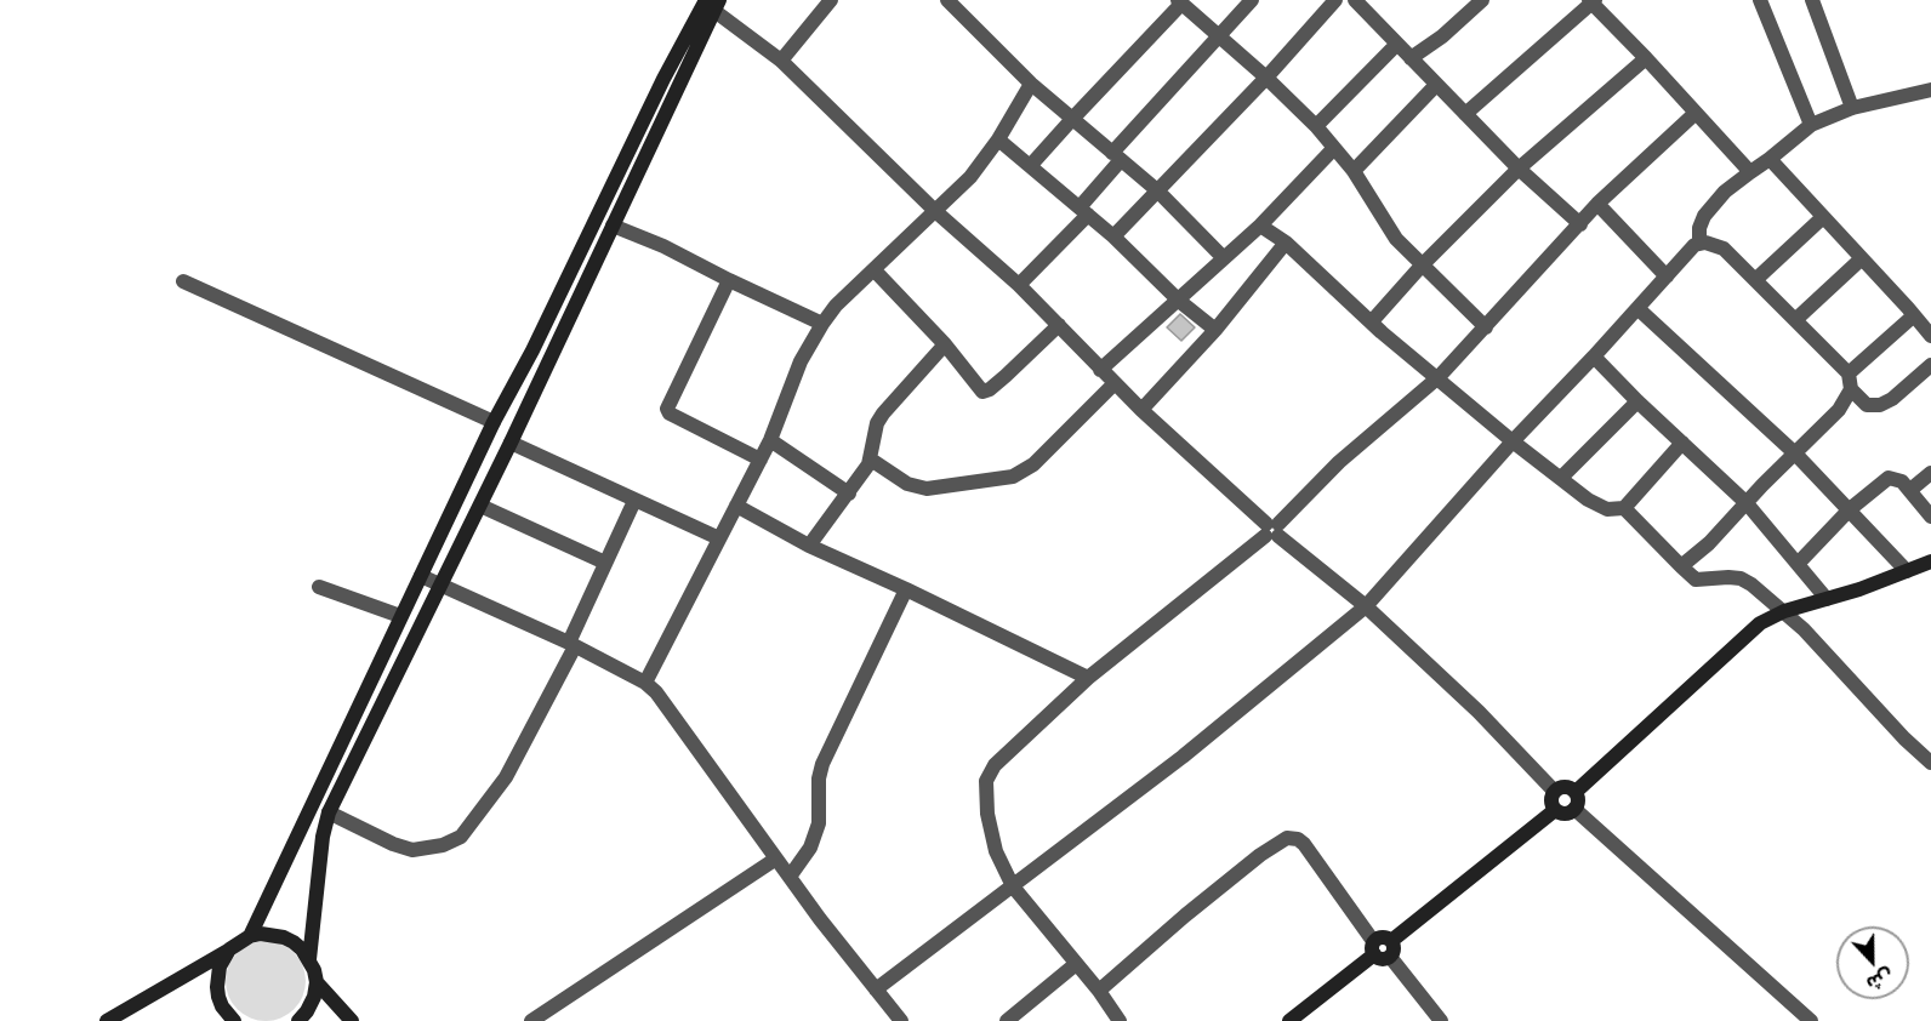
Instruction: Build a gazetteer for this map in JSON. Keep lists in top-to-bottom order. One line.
{"north":"bottom"}
